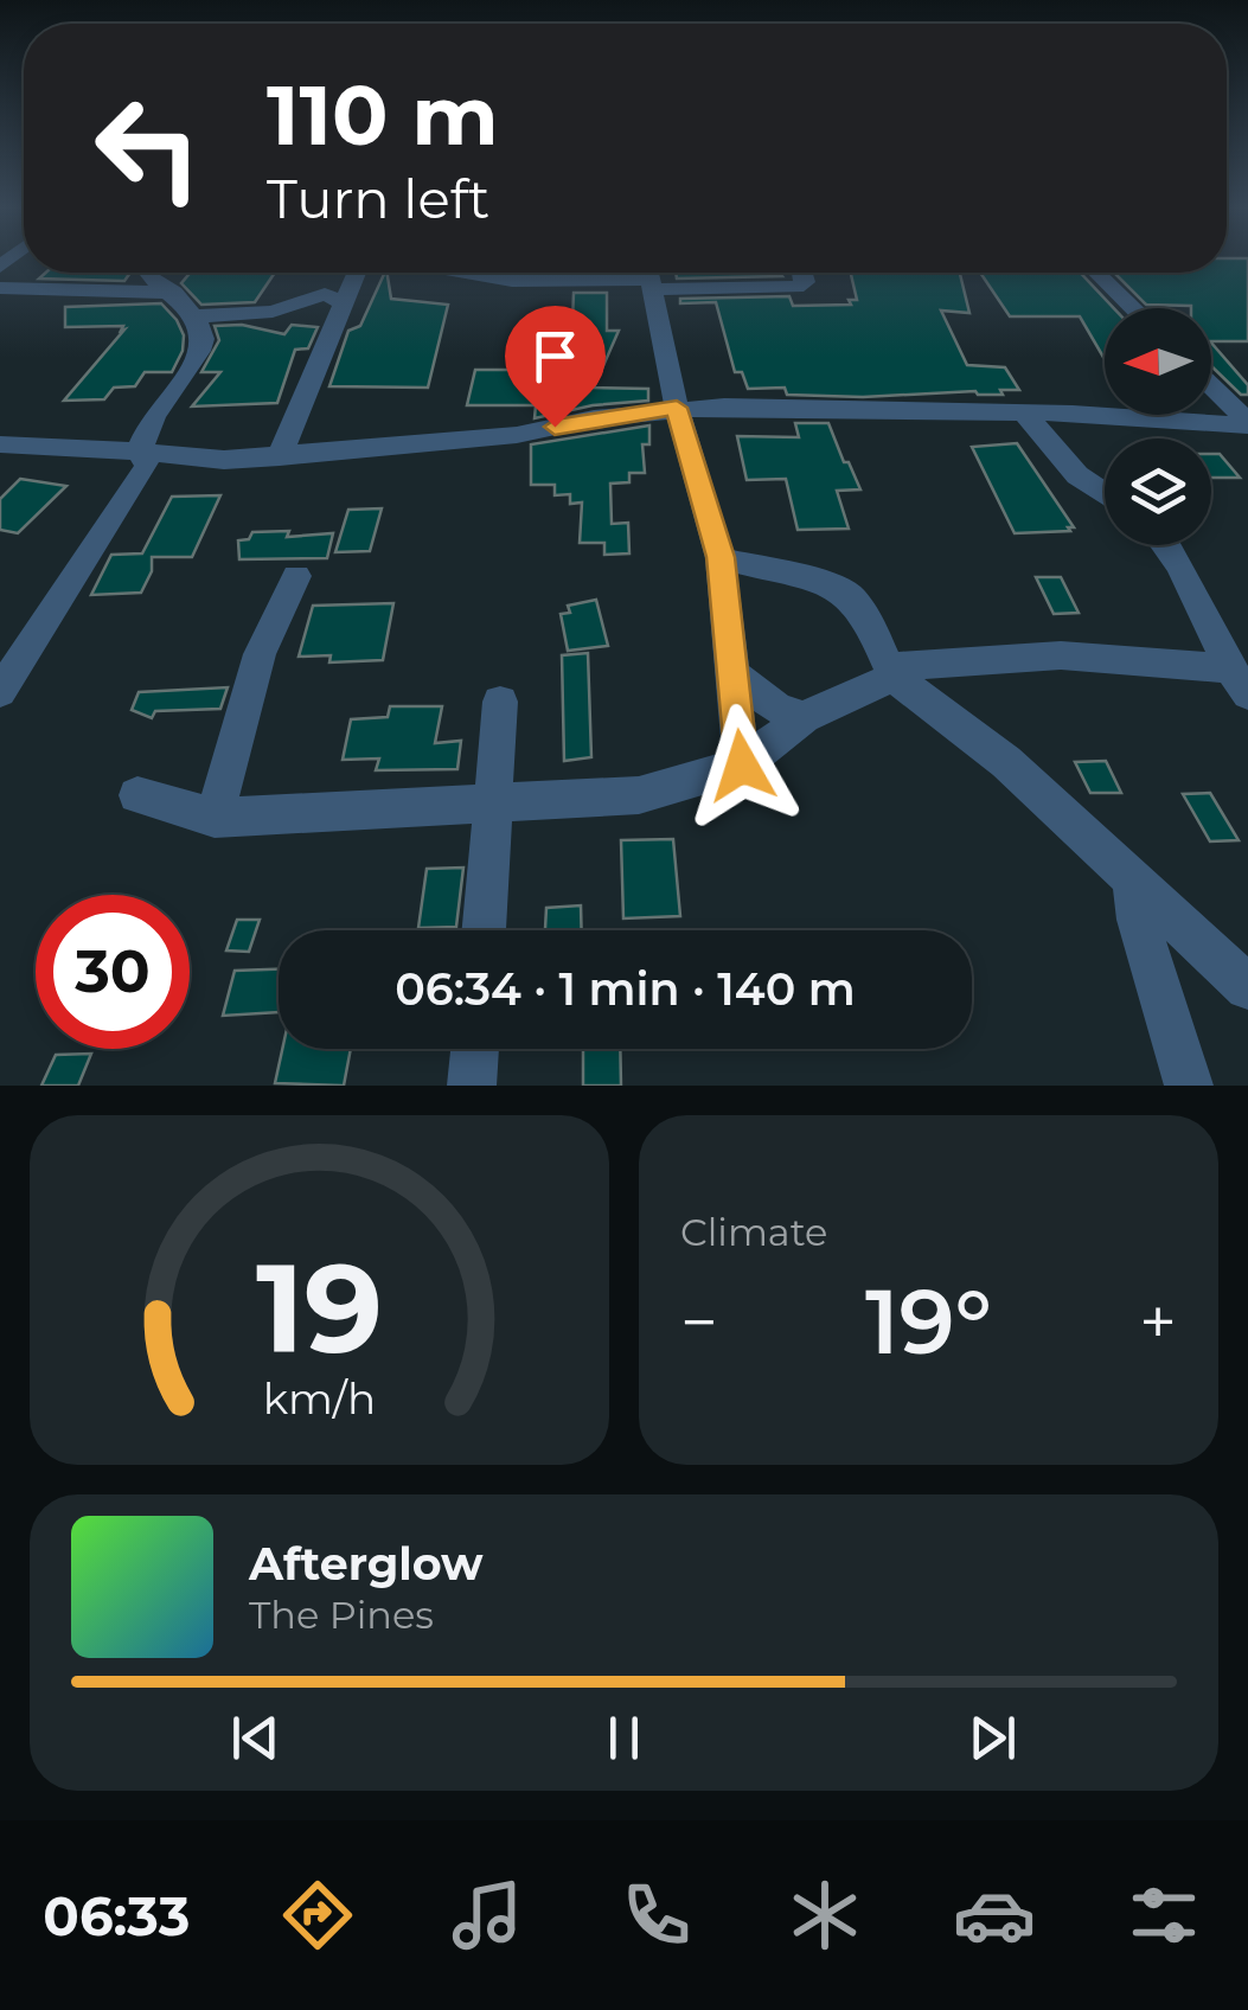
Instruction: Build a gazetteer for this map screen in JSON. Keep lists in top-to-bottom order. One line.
{"north":"left","page":{"turn":["110 m","Turn left"],"limit":"30","trip":"06:34 · 1 min · 140 m","tile":"Climate","heat":["−","19°","+"],"song":["Afterglow","The Pines"],"tabs":"06:33","gauge":["19","km/h"]}}
